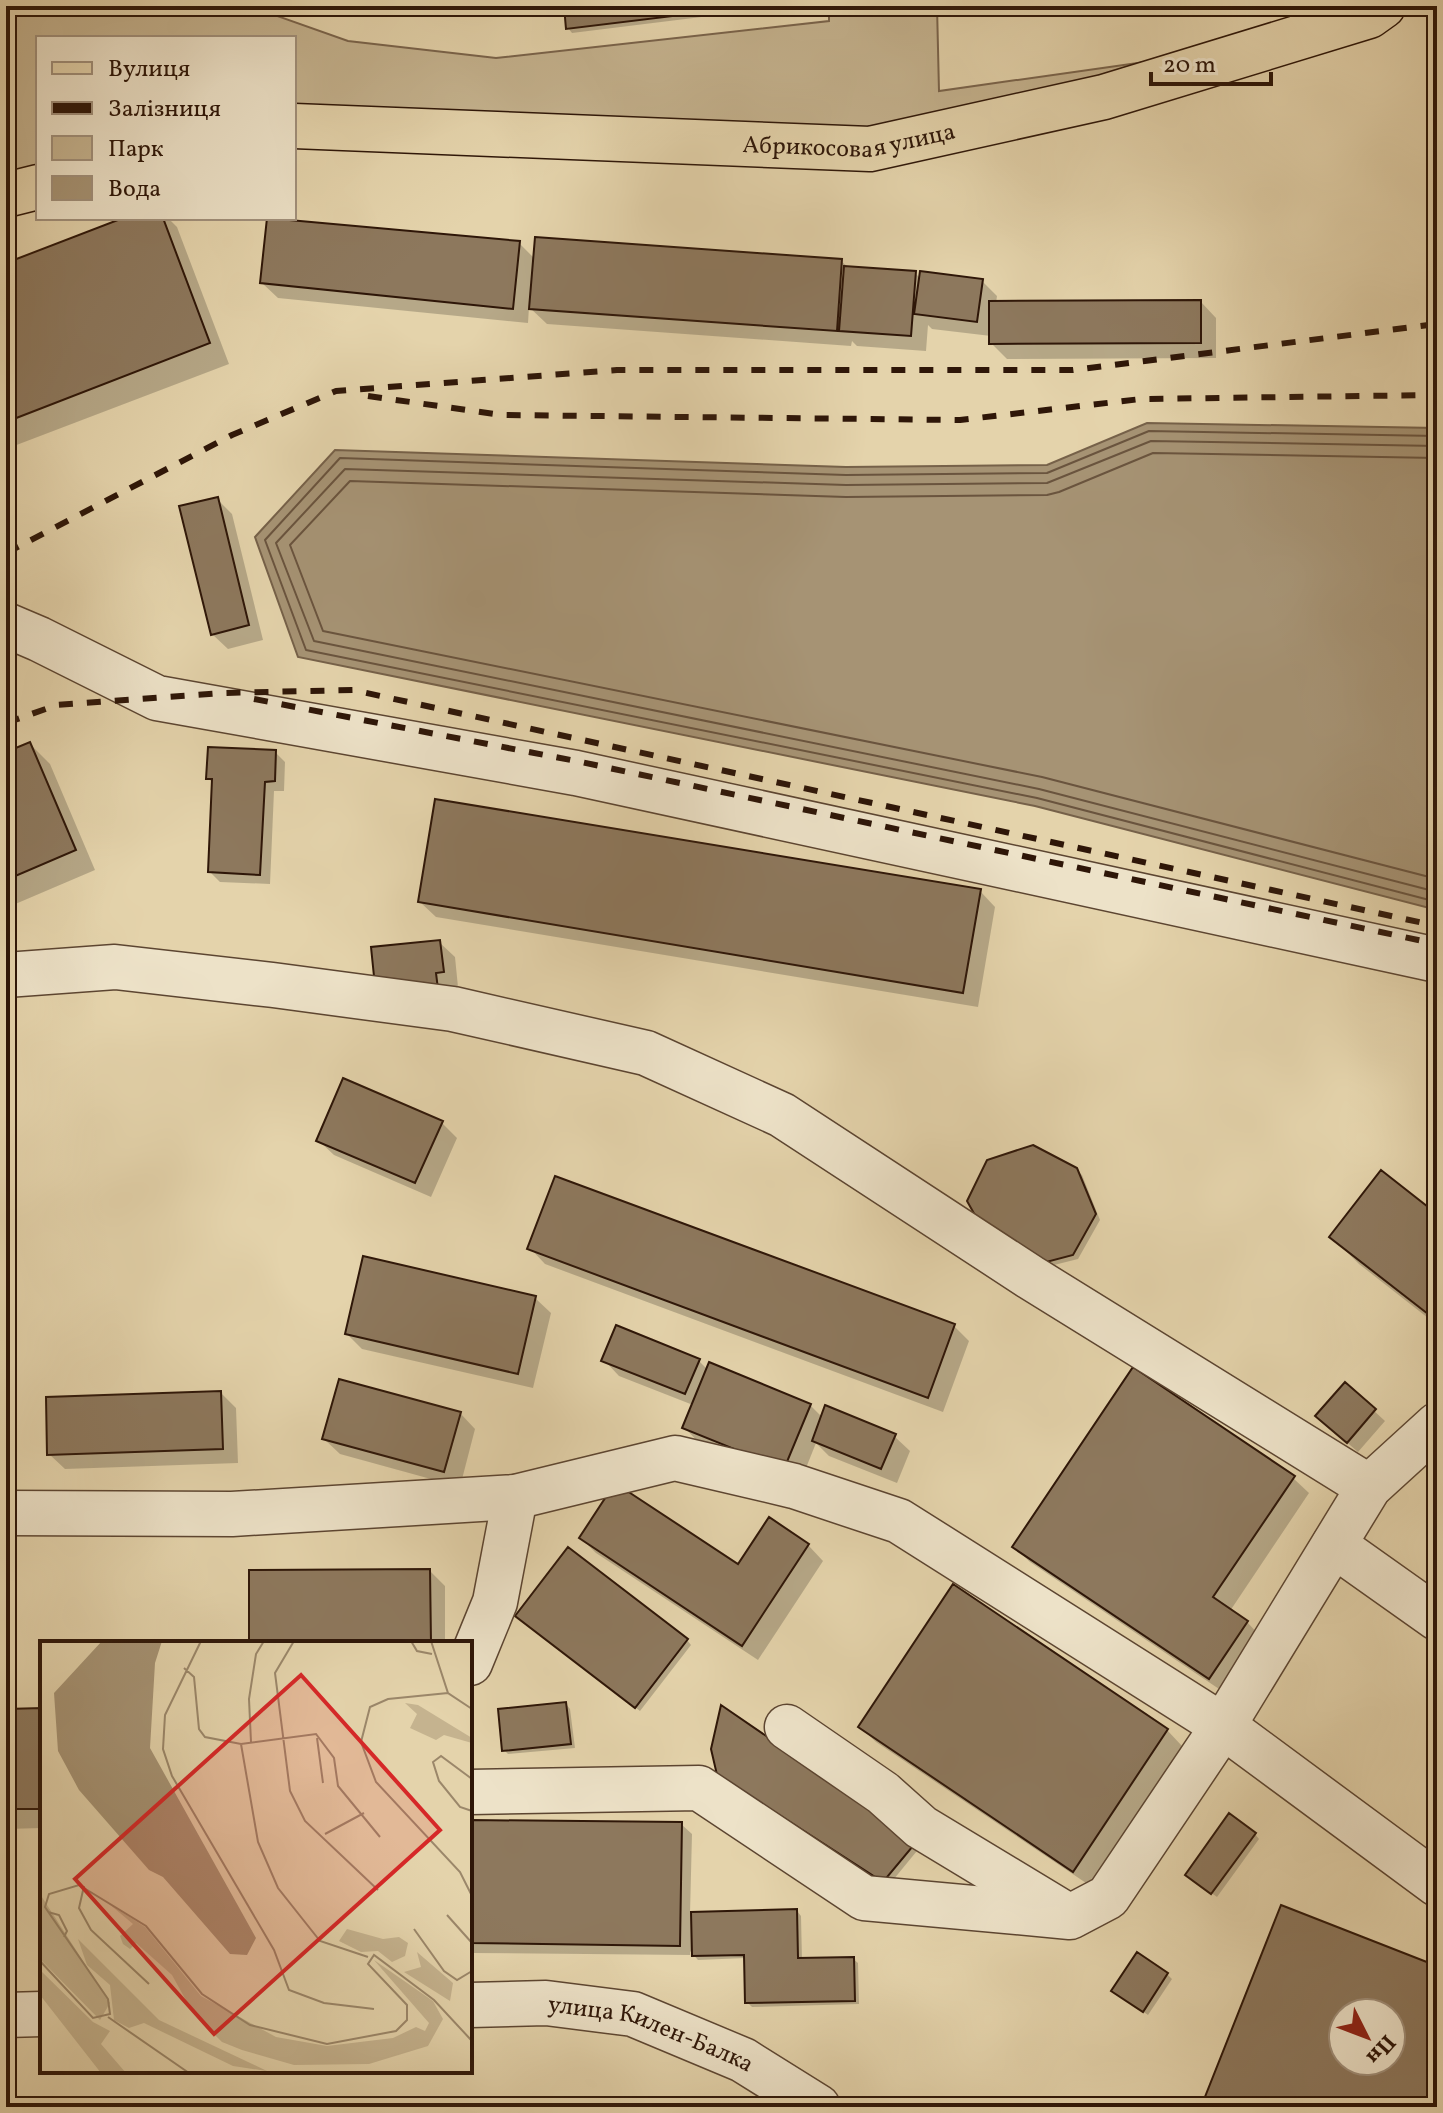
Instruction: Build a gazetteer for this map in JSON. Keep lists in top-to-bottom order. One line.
{"streets":{"main road":["Абрикосовая улица"],"street":["улица Килен-Балка"]},"legend":["Вулиця","Залізниця","Парк","Вода"],"scale_bar":"20 m","north":"bottom right"}
